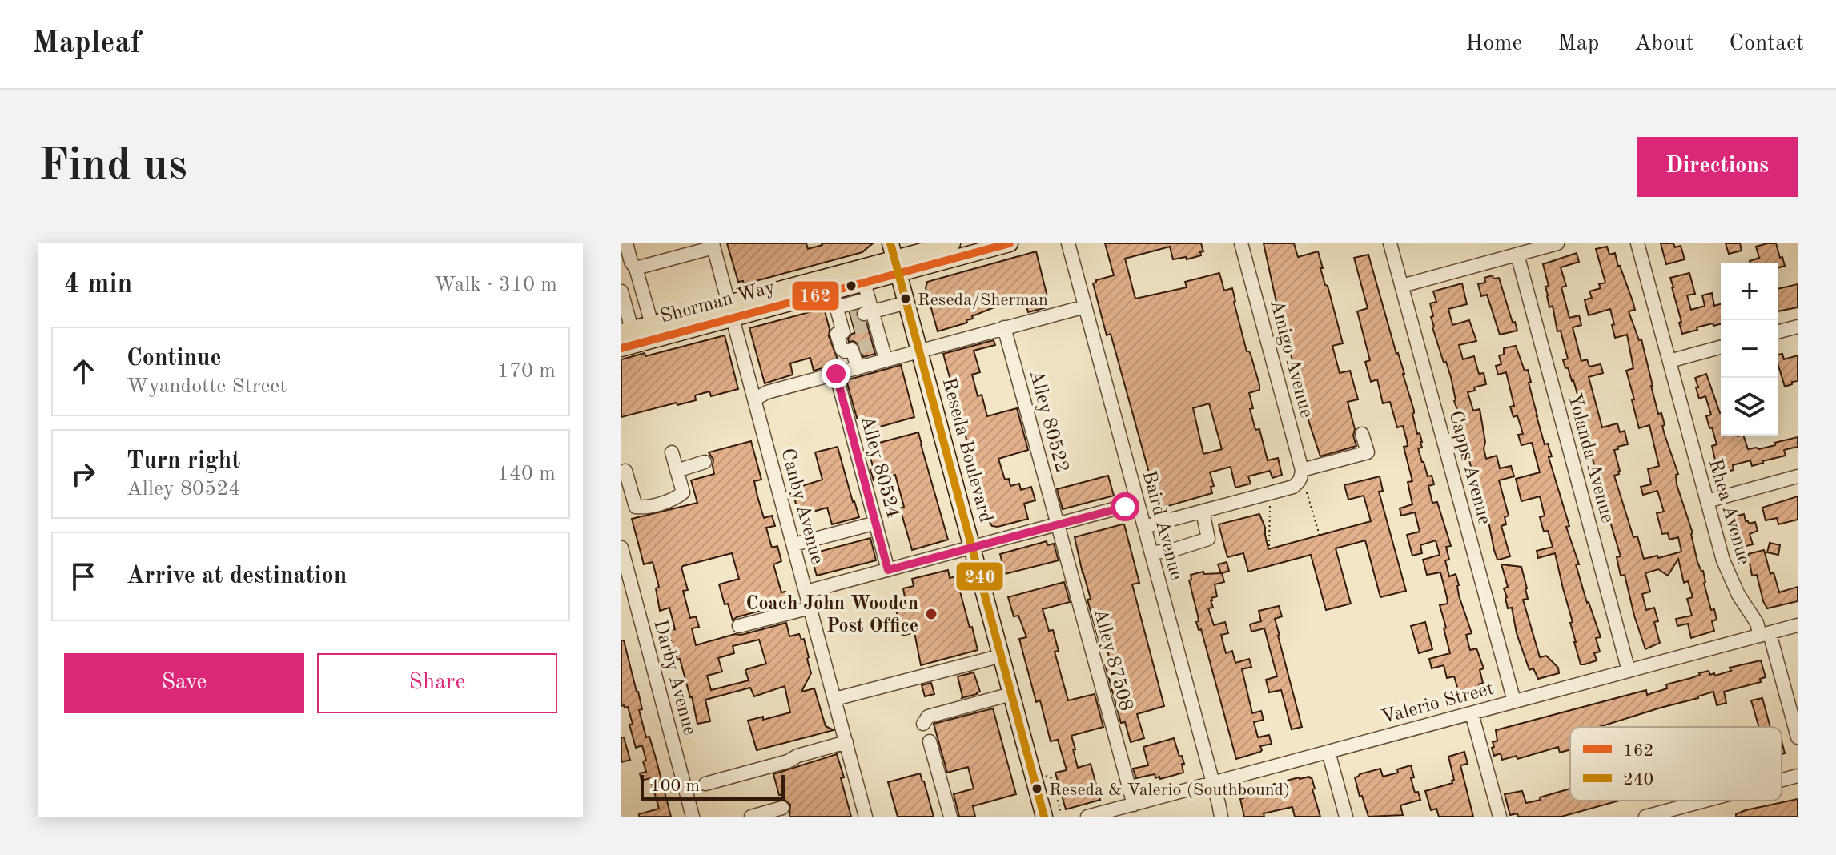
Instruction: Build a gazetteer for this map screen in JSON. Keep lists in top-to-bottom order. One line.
{"streets":{"main road":["Sherman Way","Reseda Boulevard"],"street":["Amigo Avenue","Alley 80522","Yolanda Avenue","Alley 80524","Capps Avenue","Canby Avenue","Rhea Avenue","Baird Avenue","Alley 87508","Darby Avenue","Valerio Street"]},"crossings":[["Sherman Way","Reseda Boulevard"],["Sherman Way","Canby Avenue"],["Alley 80522","Alley 87508"],["Yolanda Avenue","Valerio Street"],["Capps Avenue","Valerio Street"],["Rhea Avenue","Valerio Street"],["Baird Avenue","Valerio Street"],["Alley 87508","Valerio Street"]],"places":["Reseda/Sherman","Coach John Wooden Post Office","Reseda & Valerio (Southbound)"],"lines":["transit line 162","transit line 240"],"legend":["162","240"],"scale_bar":"100 m","page":{"header":"Mapleaf","nav":["Home","Map","About","Contact"],"buttons":["Directions",["Save","Share"]],"title":"Find us","heading":["4 min","Walk · 310 m"],"map_buttons":["+","−"],"list":[["Continue","Wyandotte Street","170 m"],["Turn right","Alley 80524","140 m"],"Arrive at destination"],"scale":"100 m"}}
